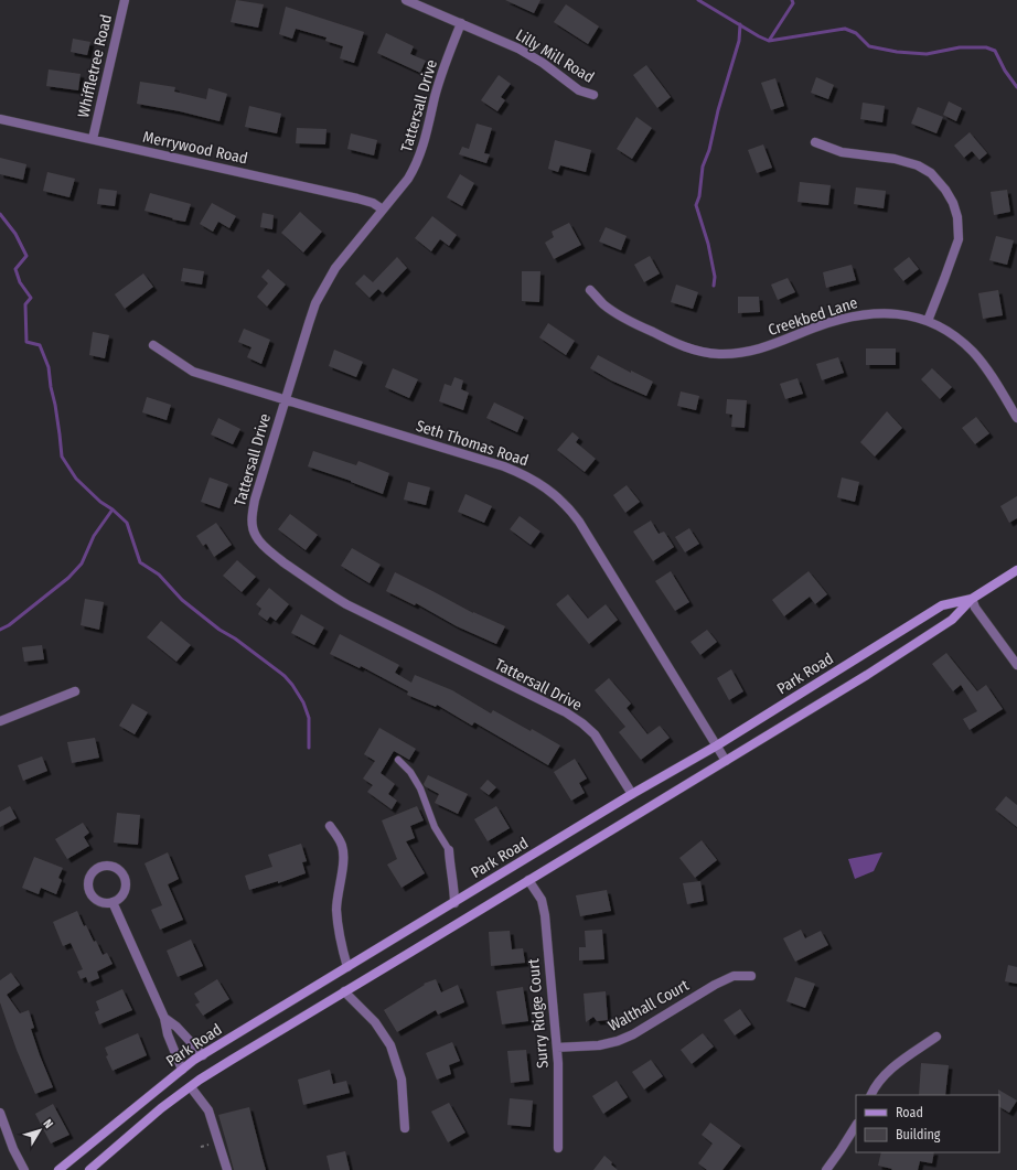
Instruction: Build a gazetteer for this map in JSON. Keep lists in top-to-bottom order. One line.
{"streets":{"main road":["Park Road"],"street":["Lilly Mill Road","Whiffletree Road","Tattersall Drive","Merrywood Road","Creekbed Lane","Seth Thomas Road","Walthall Court","Surry Ridge Court"]},"crossings":[["Lilly Mill Road","Tattersall Drive"],["Whiffletree Road","Merrywood Road"],["Tattersall Drive","Merrywood Road"],["Tattersall Drive","Seth Thomas Road"],["Tattersall Drive","Park Road"],["Seth Thomas Road","Park Road"],["Park Road","Surry Ridge Court"],["Walthall Court","Surry Ridge Court"]],"legend":["Road","Building"],"north":"top right"}
